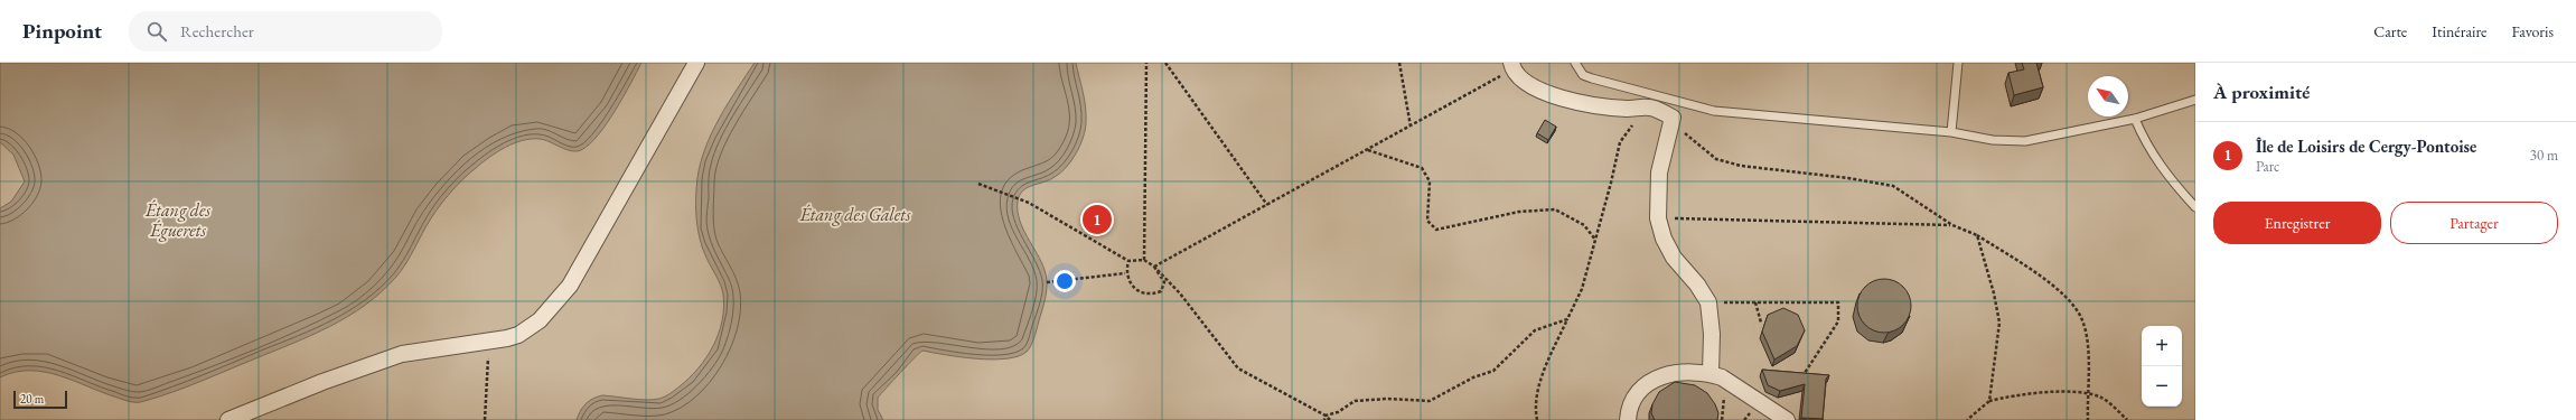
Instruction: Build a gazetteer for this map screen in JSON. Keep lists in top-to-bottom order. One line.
{"water":["Étang des Éguerets","Étang des Galets"],"scale_bar":"20 m","north":"top left","page":{"header":"Pinpoint","search":"Rechercher","nav":["Carte","Itinéraire","Favoris"],"heading":"À proximité","list":[{"mark":"1","name":"Île de Loisirs de Cergy-Pontoise","note":"Parc","value":"30 m"}],"buttons":["Enregistrer","Partager"],"pins":"1","map_buttons":["+","−"],"scale":"20 m"}}
